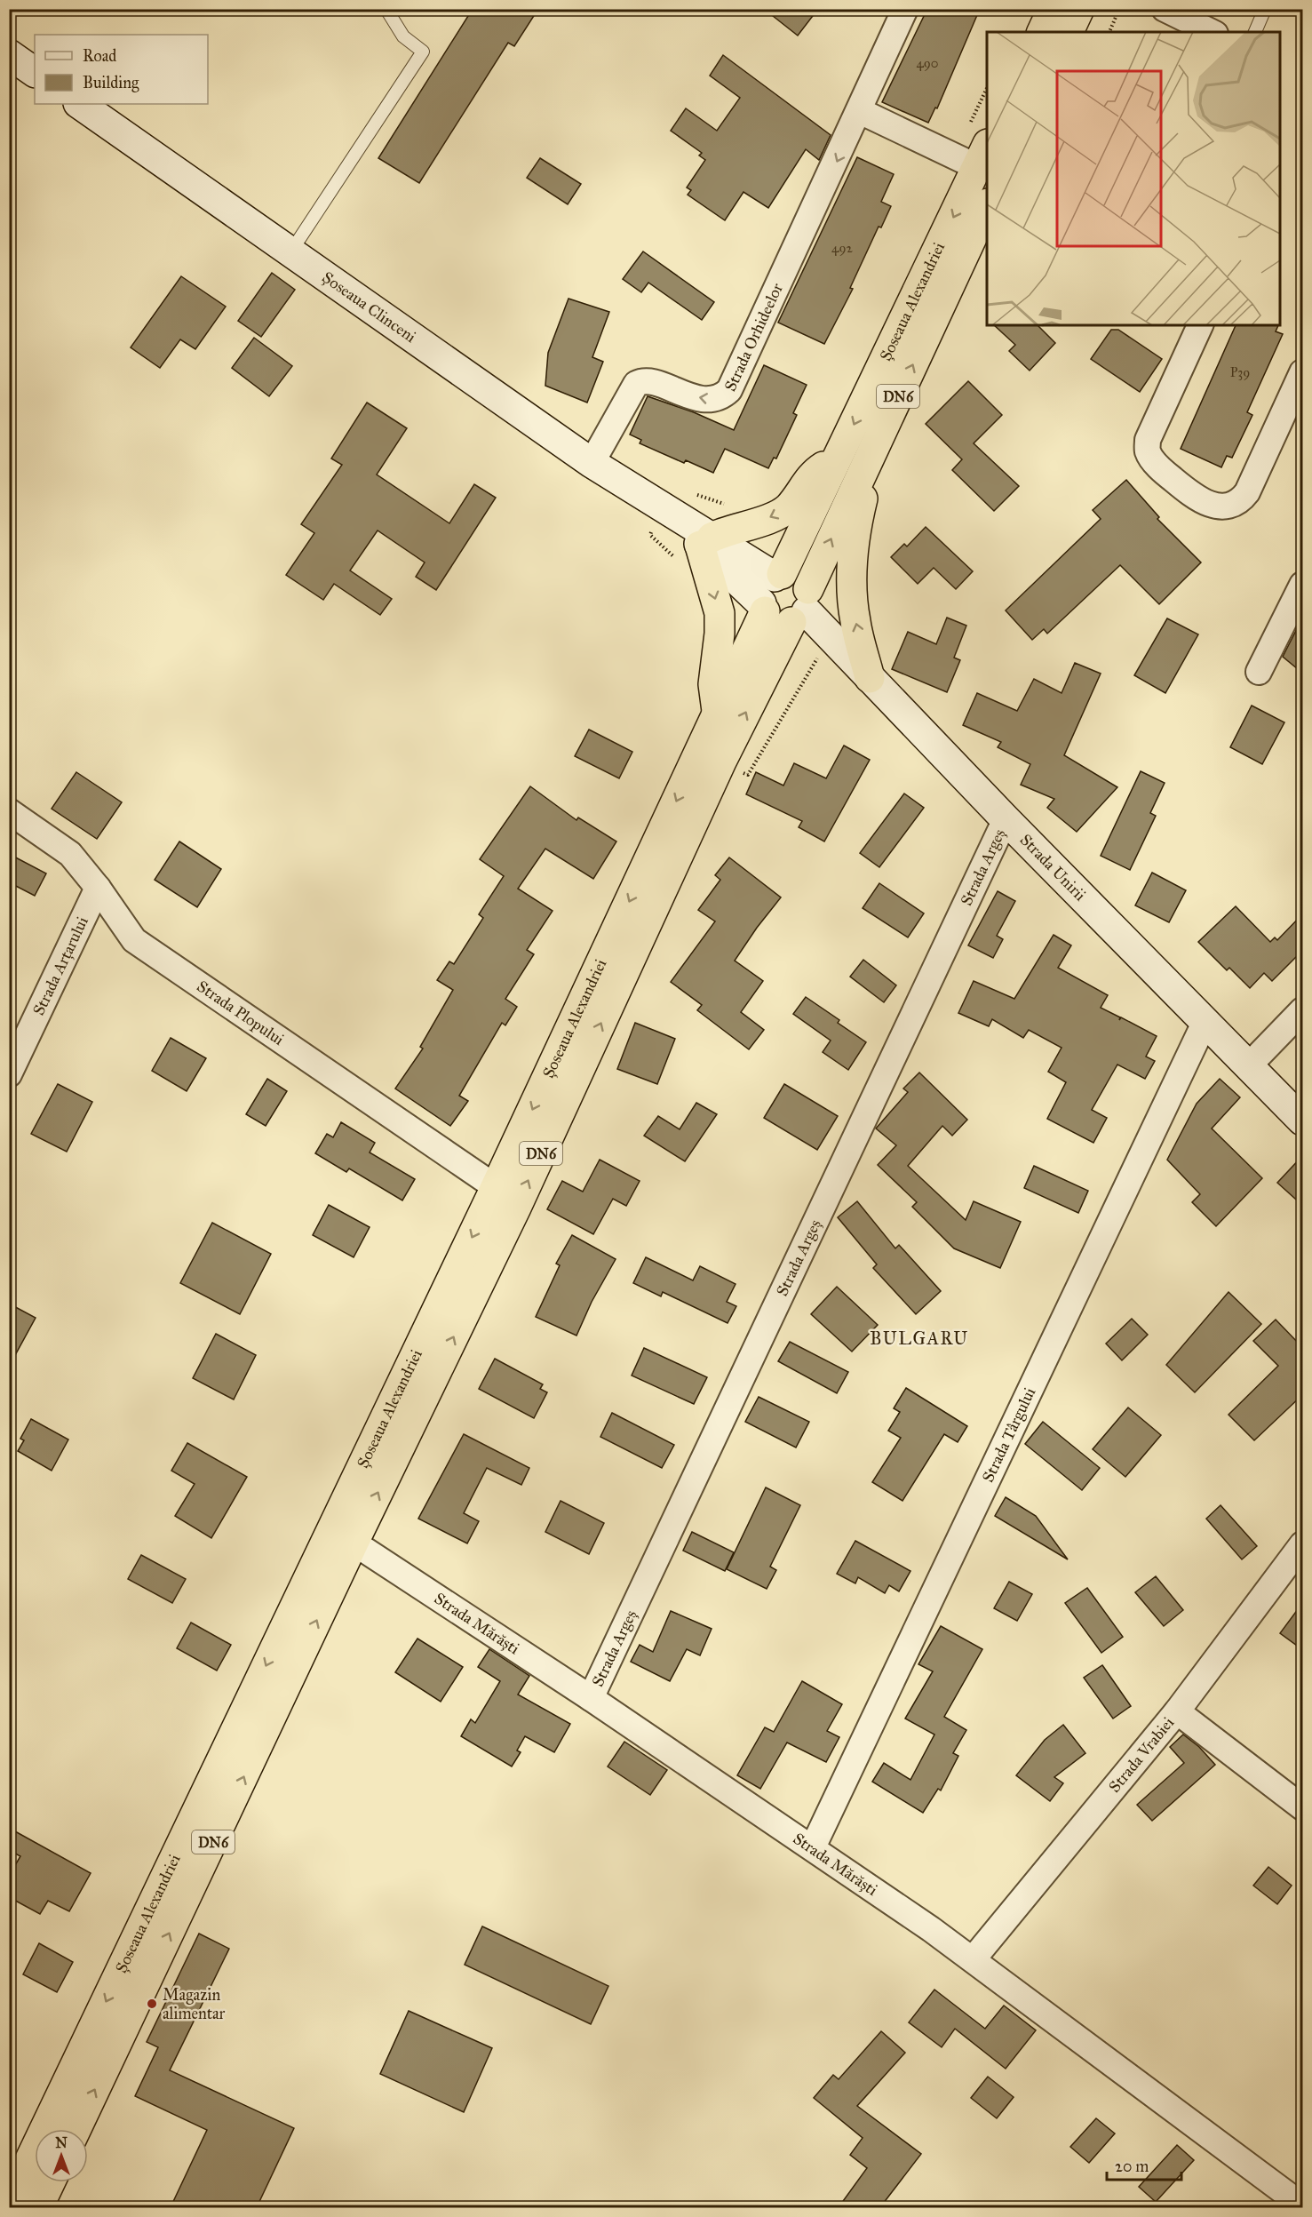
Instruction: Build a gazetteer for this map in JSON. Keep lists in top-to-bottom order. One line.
{"streets":{"highway":["Șoseaua Alexandriei","DN6"],"main road":["Șoseaua Clinceni","Strada Unirii"],"street":["Strada Orhideelor","Strada Argeș","Strada Arțarului","Strada Plopului","Strada Târgului","Strada Mărăști","Strada Vrabiei"]},"crossings":[["Șoseaua Alexandriei","Șoseaua Clinceni"],["Șoseaua Alexandriei","DN6"],["Șoseaua Alexandriei","Strada Unirii"],["Șoseaua Alexandriei","Strada Plopului"],["Șoseaua Alexandriei","Strada Mărăști"],["Șoseaua Clinceni","Strada Orhideelor"],["Șoseaua Clinceni","DN6"],["Șoseaua Clinceni","Strada Unirii"],["DN6","Strada Unirii"],["Strada Unirii","Strada Argeș"],["Strada Unirii","Strada Târgului"],["Strada Argeș","Strada Mărăști"],["Strada Arțarului","Strada Plopului"],["Strada Târgului","Strada Mărăști"],["Strada Mărăști","Strada Vrabiei"]],"one_way":["Strada Orhideelor"],"districts":["BULGARU"],"places":["Magazin alimentar"],"house_numbers":["490","492","P39"],"legend":["Road","Building"],"scale_bar":"20 m","north":"top"}
